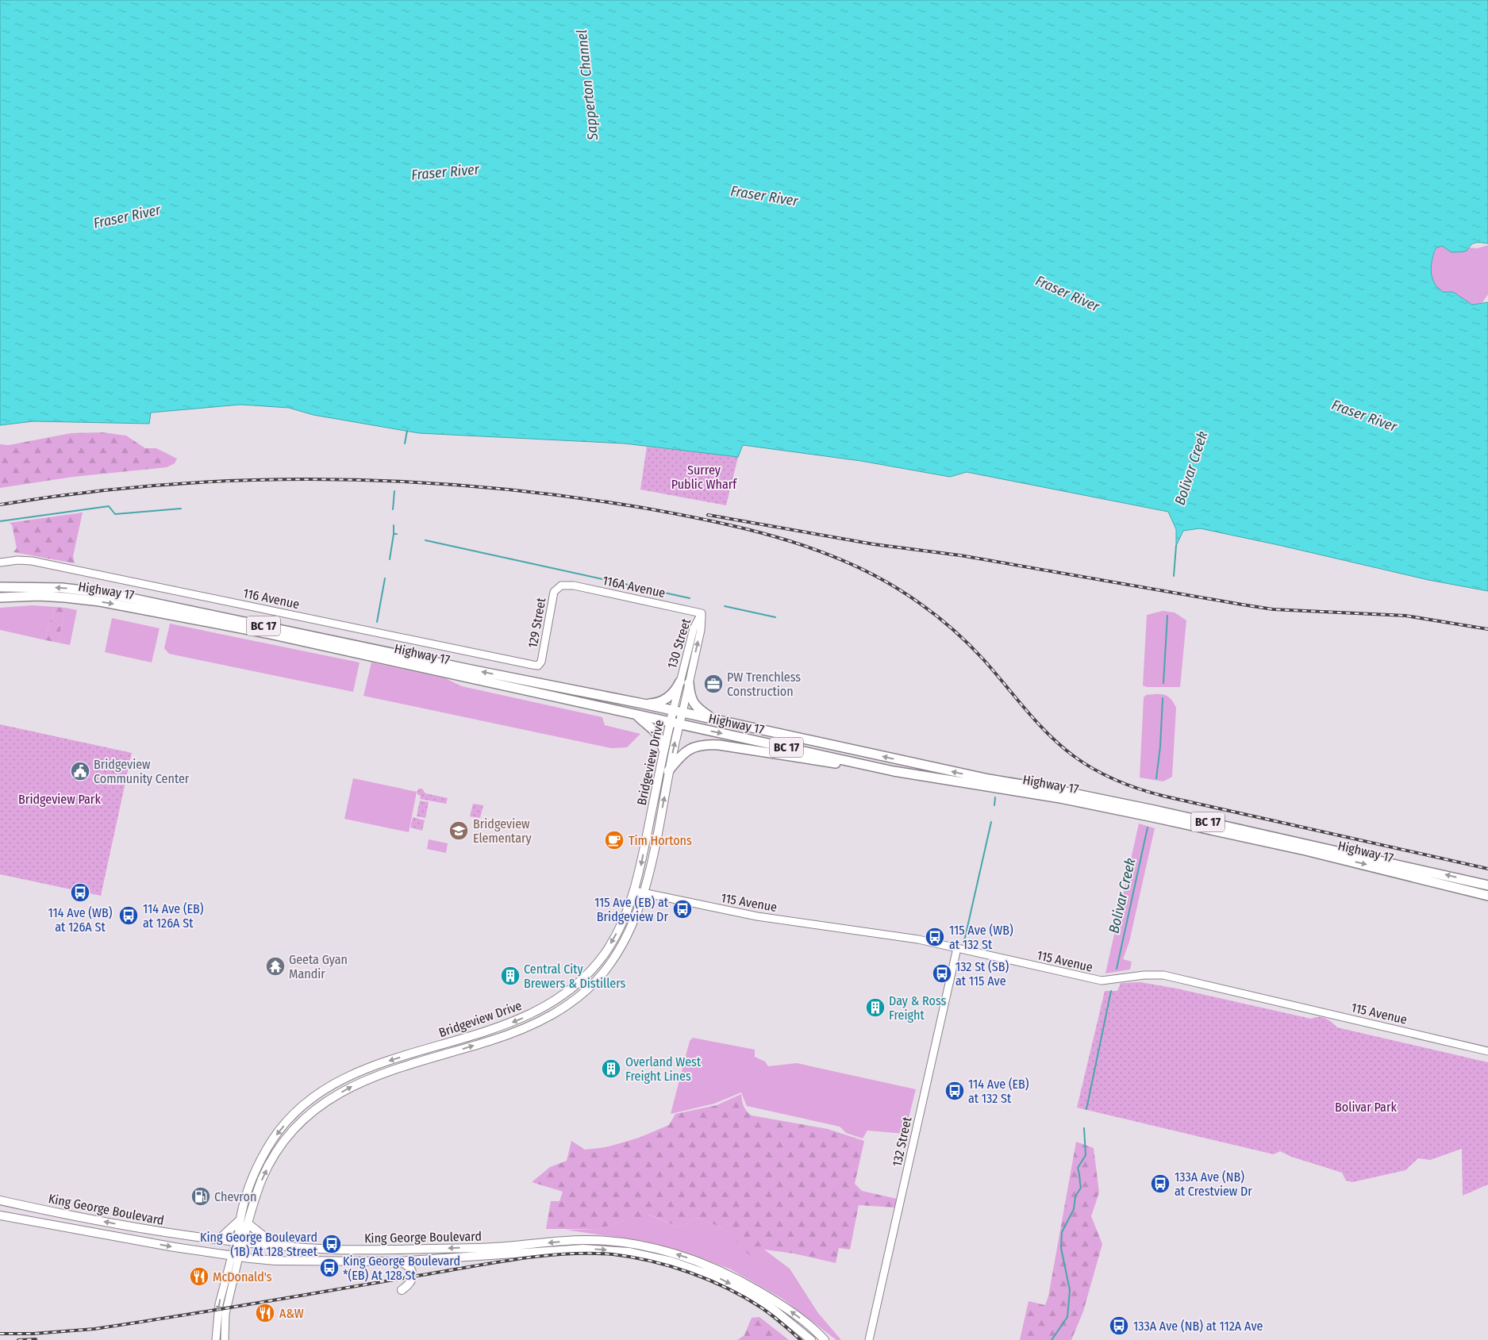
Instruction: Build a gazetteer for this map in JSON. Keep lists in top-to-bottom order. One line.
{"streets":{"highway":["Highway 17","BC 17"],"main road":["Bridgeview Drive","King George Boulevard"],"street":["116A Avenue","116 Avenue","129 Street","130 Street","115 Avenue","132 Street"]},"crossings":[["116A Avenue","129 Street"],["116A Avenue","130 Street"],["Highway 17","130 Street"],["Highway 17","Bridgeview Drive"],["116 Avenue","129 Street"],["130 Street","Bridgeview Drive"],["Bridgeview Drive","115 Avenue"],["Bridgeview Drive","King George Boulevard"],["115 Avenue","132 Street"]],"water":["Sapperton Channel","Fraser River","Bolivar Creek"],"parks":["Surrey Public Wharf","Bridgeview Park","Bolivar Park"],"places":{"office":["PW Trenchless Construction"],"public building":["Bridgeview Community Center"],"school or university":["Bridgeview Elementary"],"cafe":["Tim Hortons"],"bus stop":["114 Ave (WB) at 126A St","115 Ave (EB) at Bridgeview Dr","114 Ave (EB) at 126A St","115 Ave (WB) at 132 St","132 St (SB) at 115 Ave","114 Ave (EB) at 132 St","133A Ave (NB) at Crestview Dr","King George Boulevard (1B) At 128 Street","King George Boulevard *(EB) At 128 St","133A Ave (NB) at 112A Ave"],"temple":["Geeta Gyan Mandir"],"building":["Central City Brewers & Distillers","Day & Ross Freight","Overland West Freight Lines"],"fuel station":["Chevron"],"restaurant":["McDonald's","A&W"]}}
